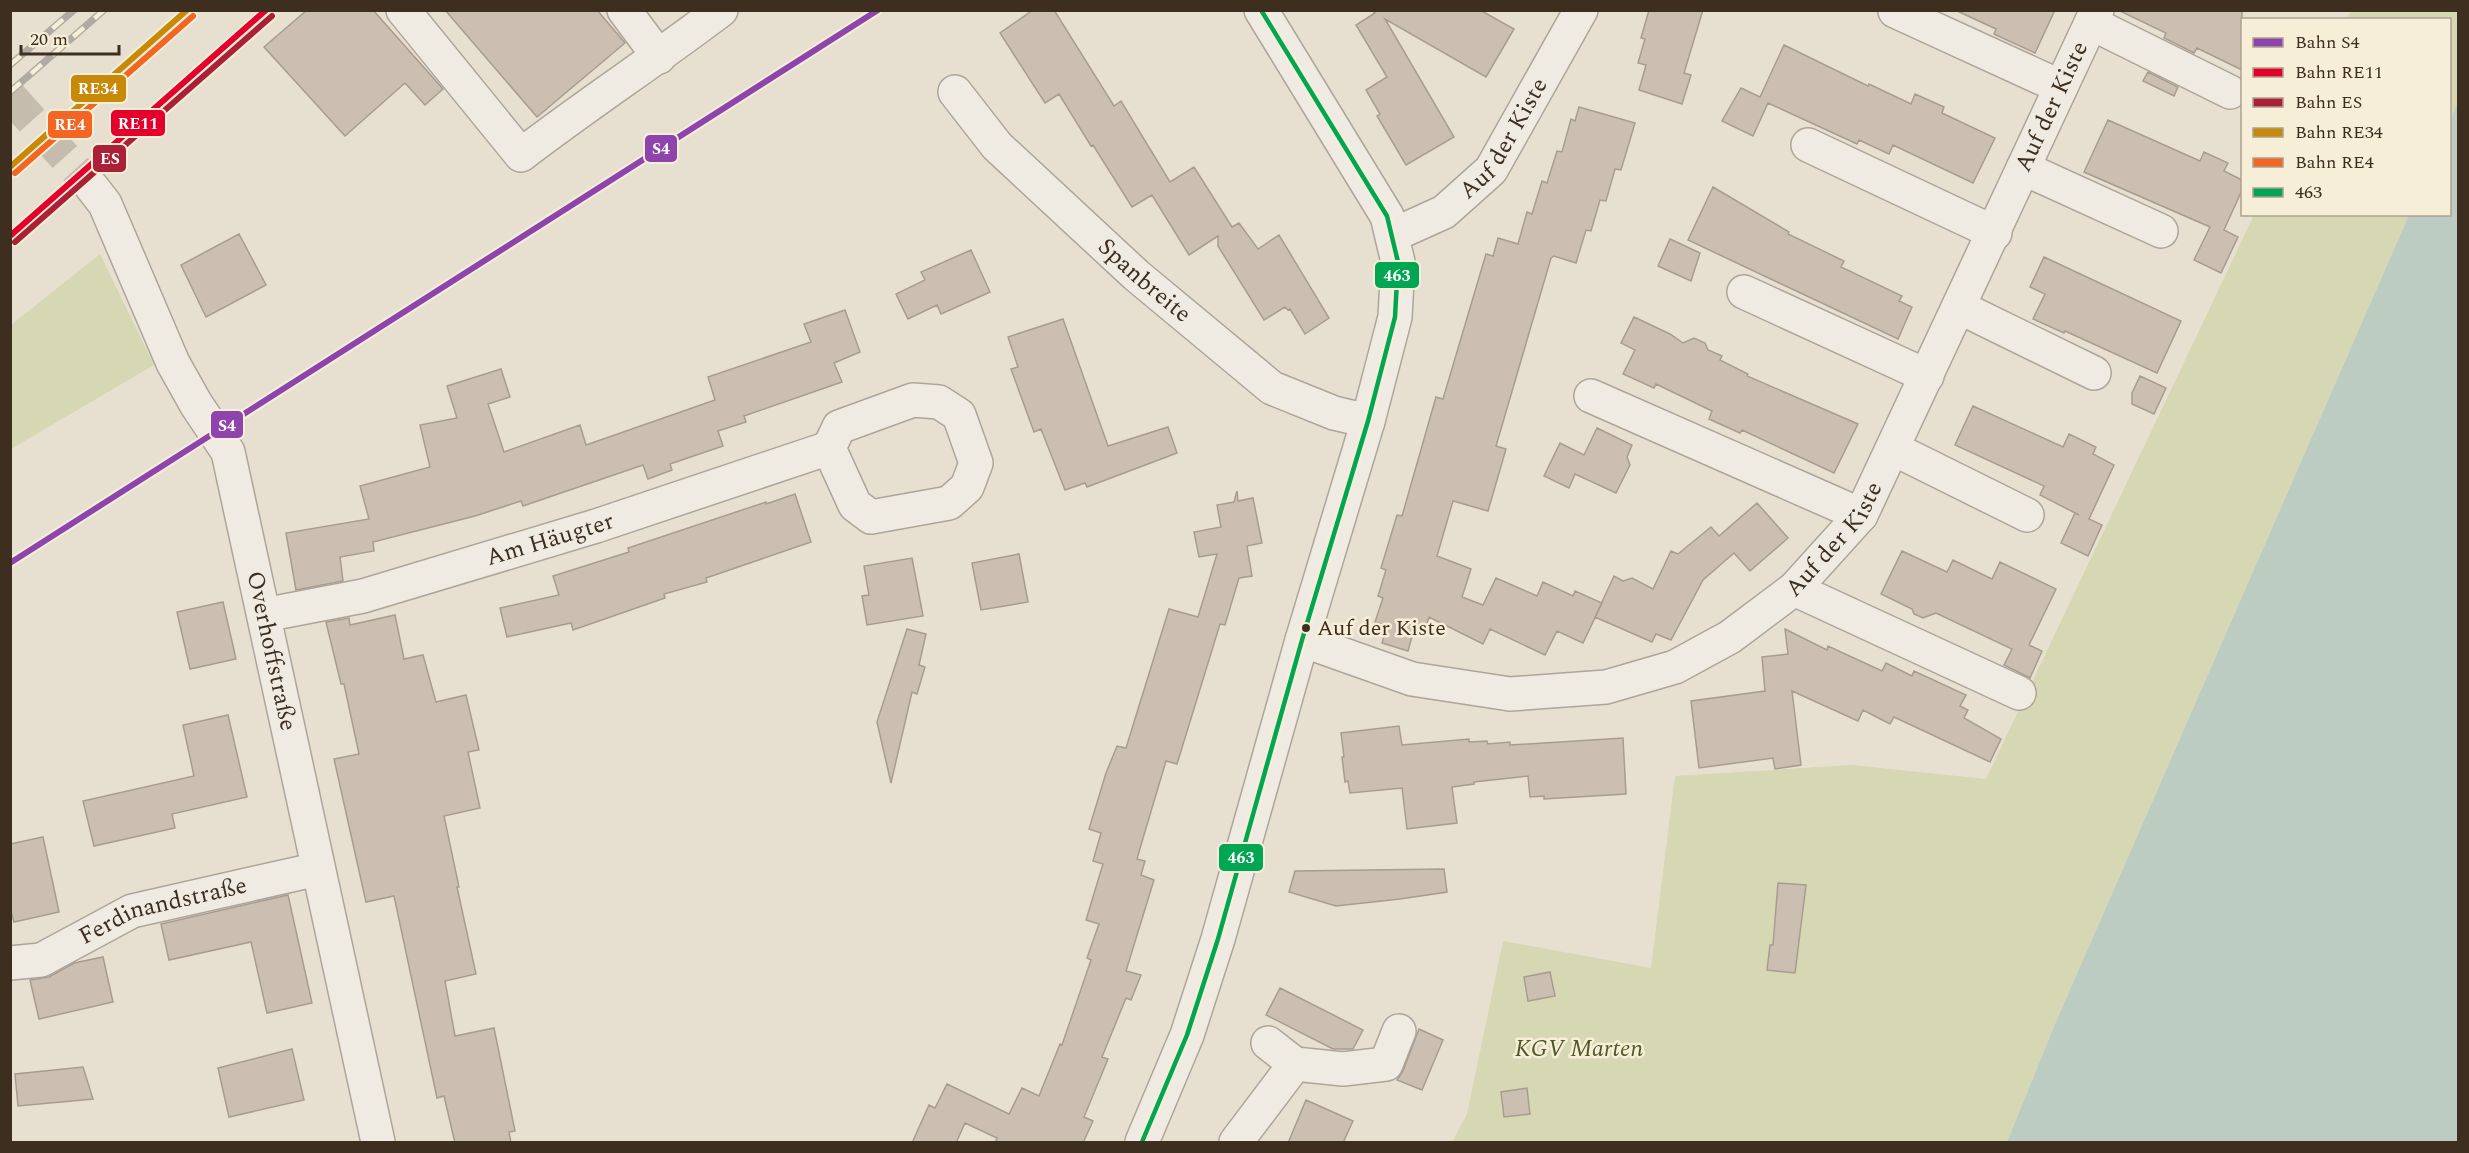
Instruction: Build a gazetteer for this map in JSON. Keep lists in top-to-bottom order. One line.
{"streets":{"street":["Auf der Kiste","Spanbreite","Am Häugter","Overhoffstraße","Ferdinandstraße"]},"crossings":[["Am Häugter","Overhoffstraße"],["Overhoffstraße","Ferdinandstraße"]],"parks":["KGV Marten"],"places":["Auf der Kiste"],"lines":["rail line S4","rail line RE11","rail line RE34","transit line 463","rail line ES","rail line RE4"],"legend":["Bahn S4","Bahn RE11","Bahn ES","Bahn RE34","Bahn RE4","463"],"scale_bar":"20 m"}
